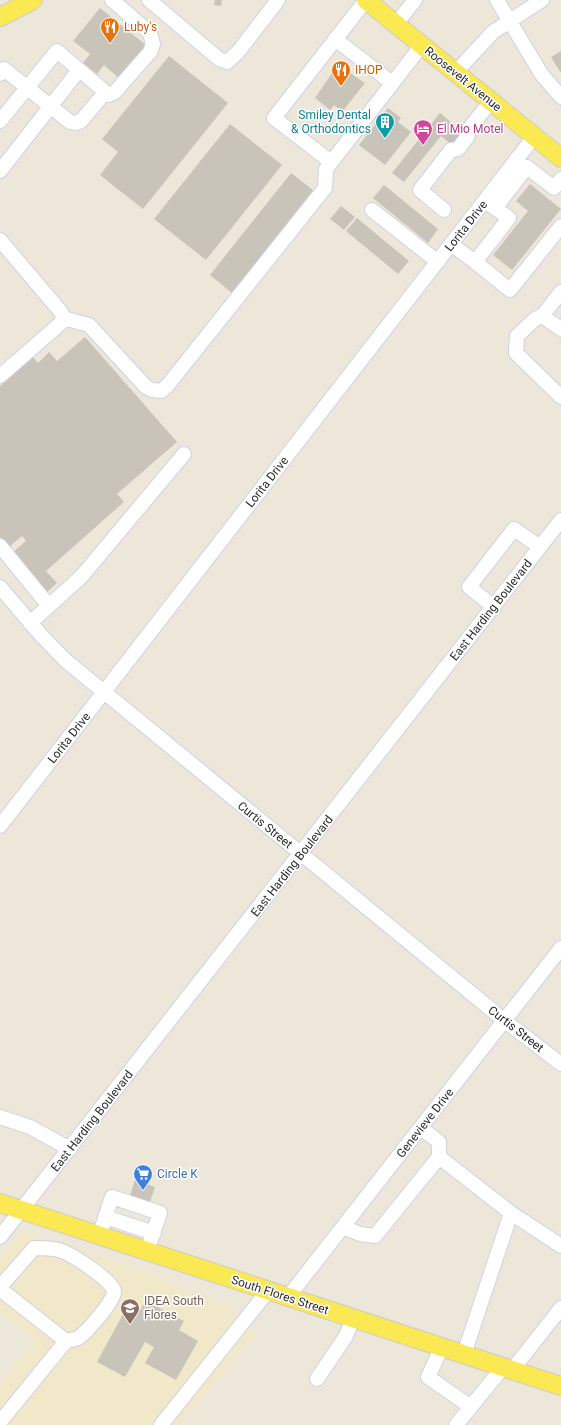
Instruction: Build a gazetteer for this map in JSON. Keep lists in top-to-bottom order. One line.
{"streets":{"main road":["Roosevelt Avenue","South Flores Street"],"street":["Lorita Drive","East Harding Boulevard","Curtis Street","Genevieve Drive"]},"crossings":[["Roosevelt Avenue","Lorita Drive"],["Lorita Drive","Curtis Street"],["East Harding Boulevard","Curtis Street"],["East Harding Boulevard","South Flores Street"],["Curtis Street","Genevieve Drive"],["Genevieve Drive","South Flores Street"]],"places":{"restaurant":["Luby's","IHOP"],"building":["Smiley Dental & Orthodontics"],"hotel":["El Mio Motel"],"supermarket":["Circle K"],"school or university":["IDEA South Flores"]}}
